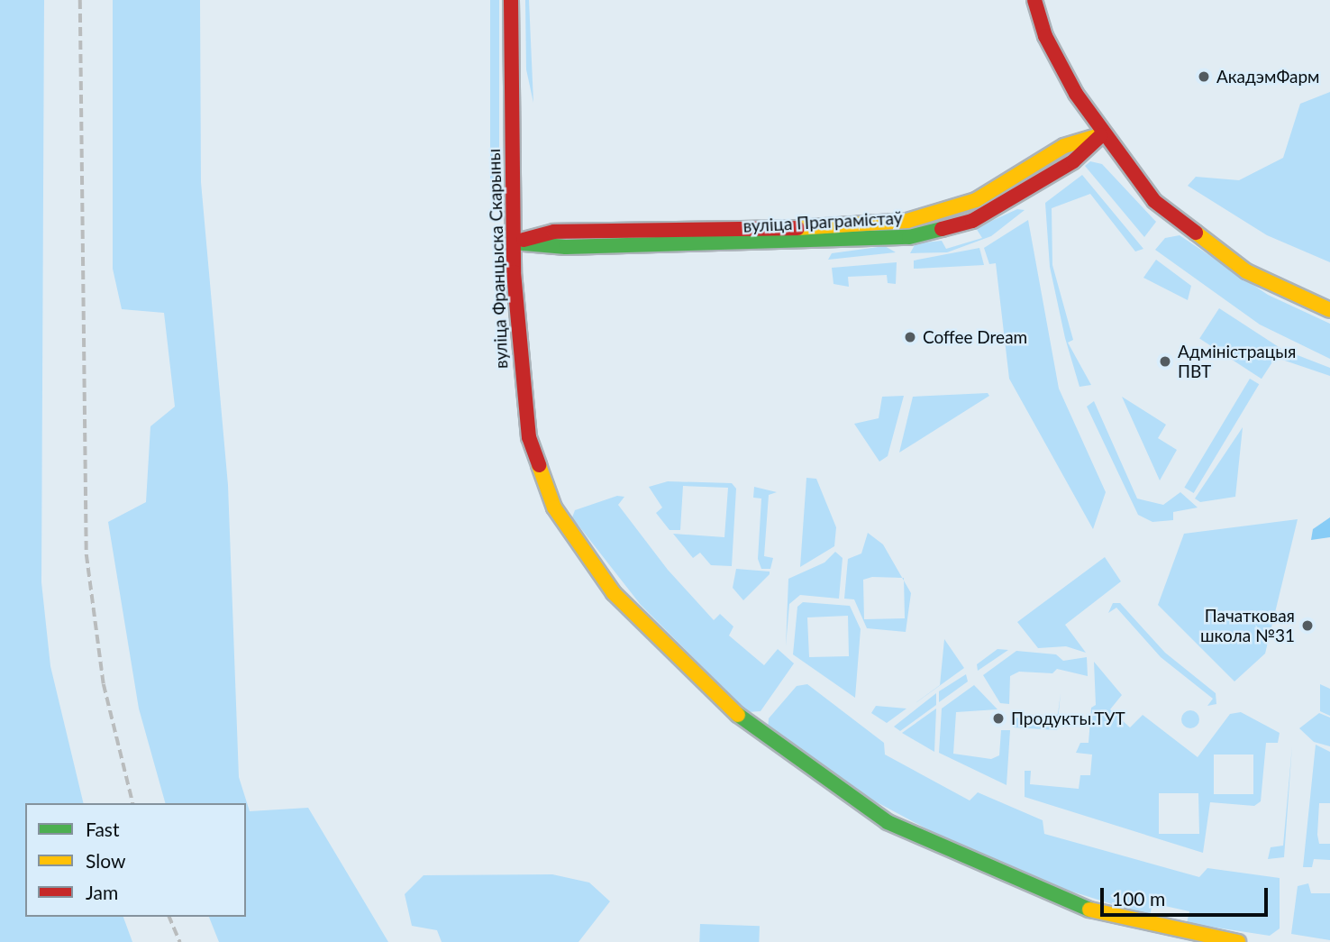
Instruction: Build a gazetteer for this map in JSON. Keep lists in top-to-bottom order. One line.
{"streets":{"main road":["вуліца Праграмістаў","вуліца Францыска Скарыны"]},"crossings":[["вуліца Праграмістаў","вуліца Францыска Скарыны"]],"places":["АкадэмФарм","Coffee Dream","Адміністрацыя ПВТ","Пачатковая школа №31","Продукты.ТУТ"],"legend":["Fast","Slow","Jam"],"scale_bar":"100 m"}
